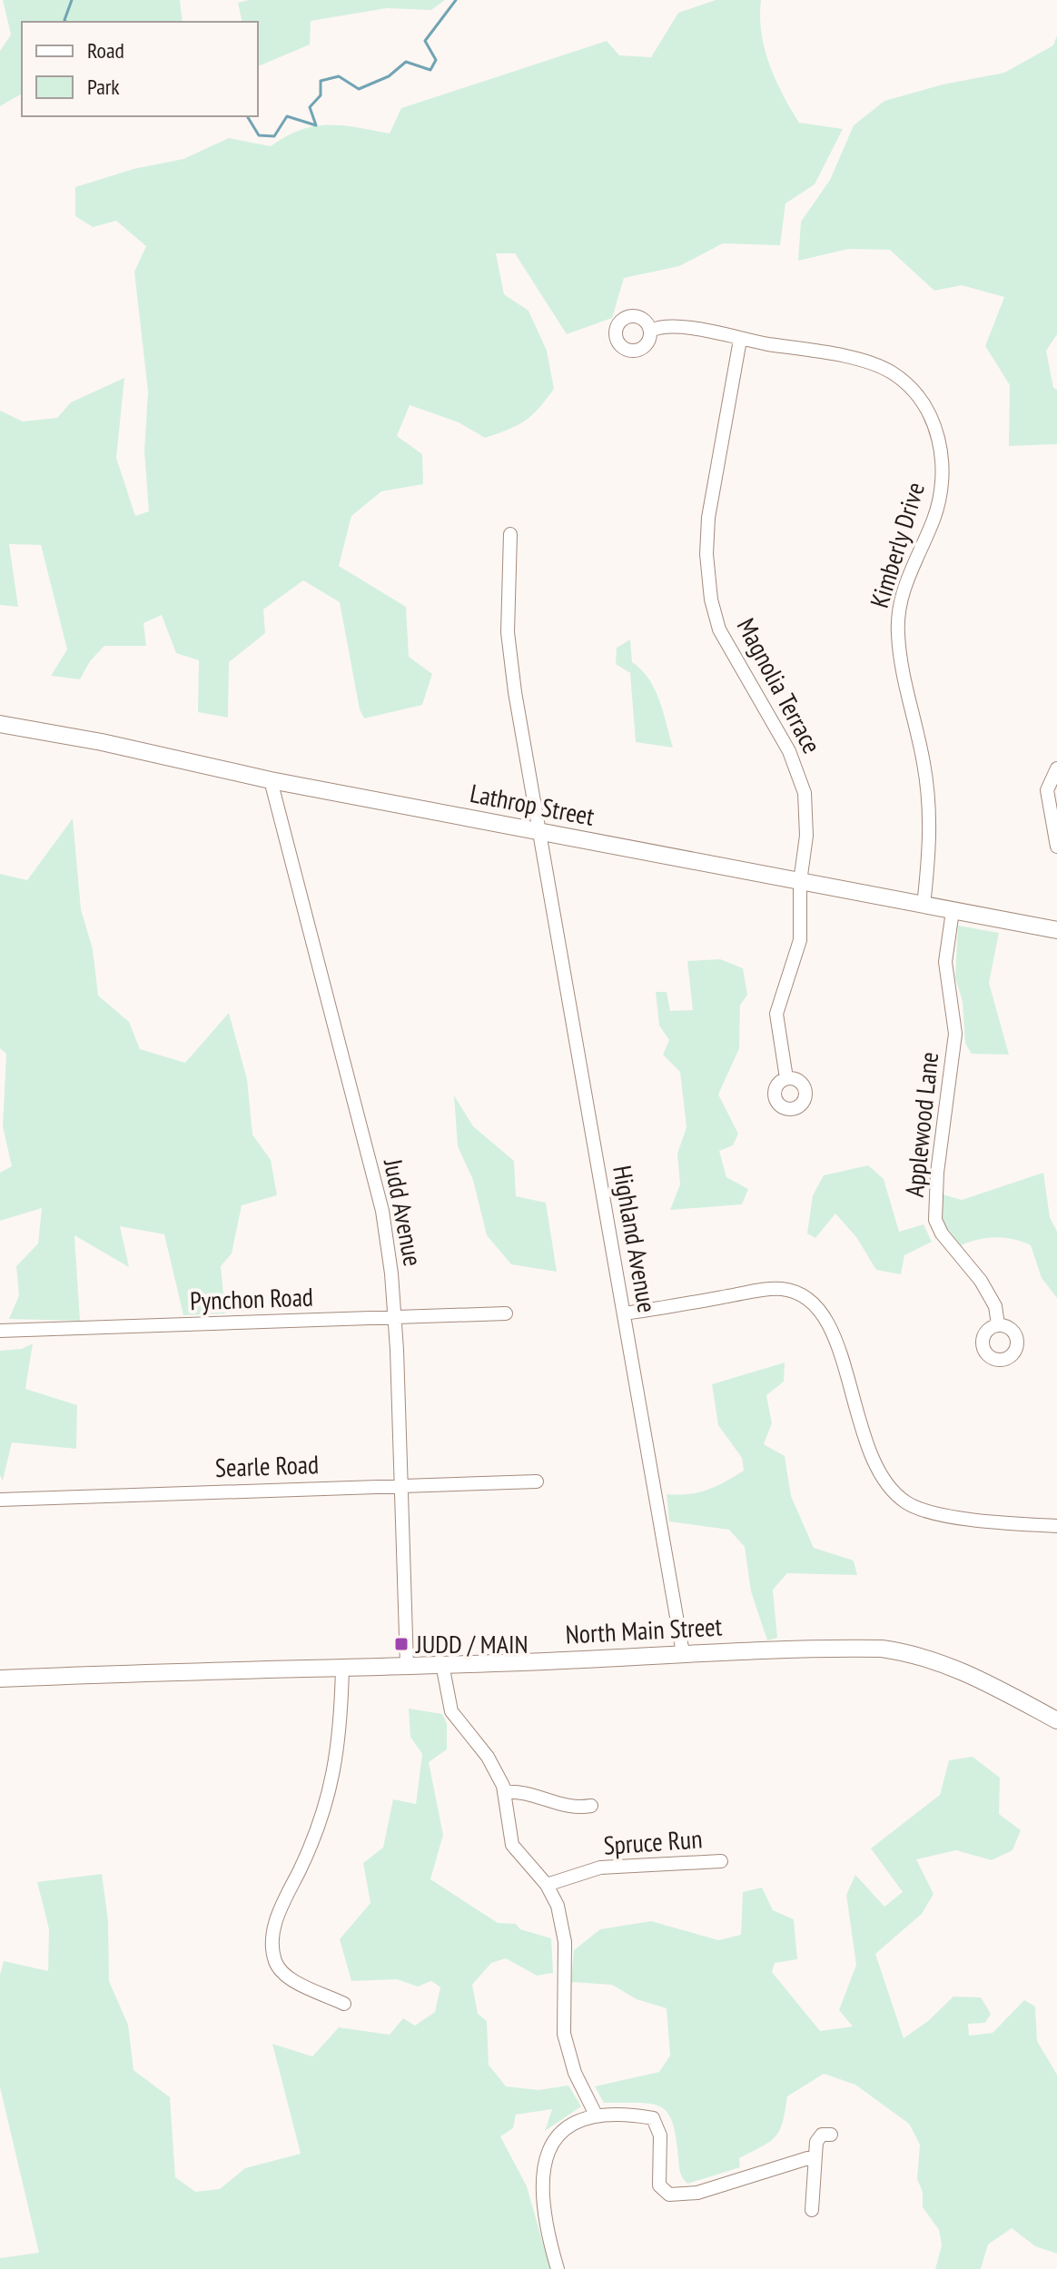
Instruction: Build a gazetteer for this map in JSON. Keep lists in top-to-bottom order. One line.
{"streets":{"street":["Kimberly Drive","Magnolia Terrace","Lathrop Street","Applewood Lane","Judd Avenue","Highland Avenue","Pynchon Road","Searle Road","North Main Street","Spruce Run"]},"crossings":[["Kimberly Drive","Magnolia Terrace"],["Kimberly Drive","Lathrop Street"],["Magnolia Terrace","Lathrop Street"],["Lathrop Street","Applewood Lane"],["Lathrop Street","Judd Avenue"],["Lathrop Street","Highland Avenue"],["Judd Avenue","Pynchon Road"],["Judd Avenue","Searle Road"],["Judd Avenue","North Main Street"],["Highland Avenue","North Main Street"]],"places":{"transit":["JUDD / MAIN"]},"legend":["Road","Park"]}
